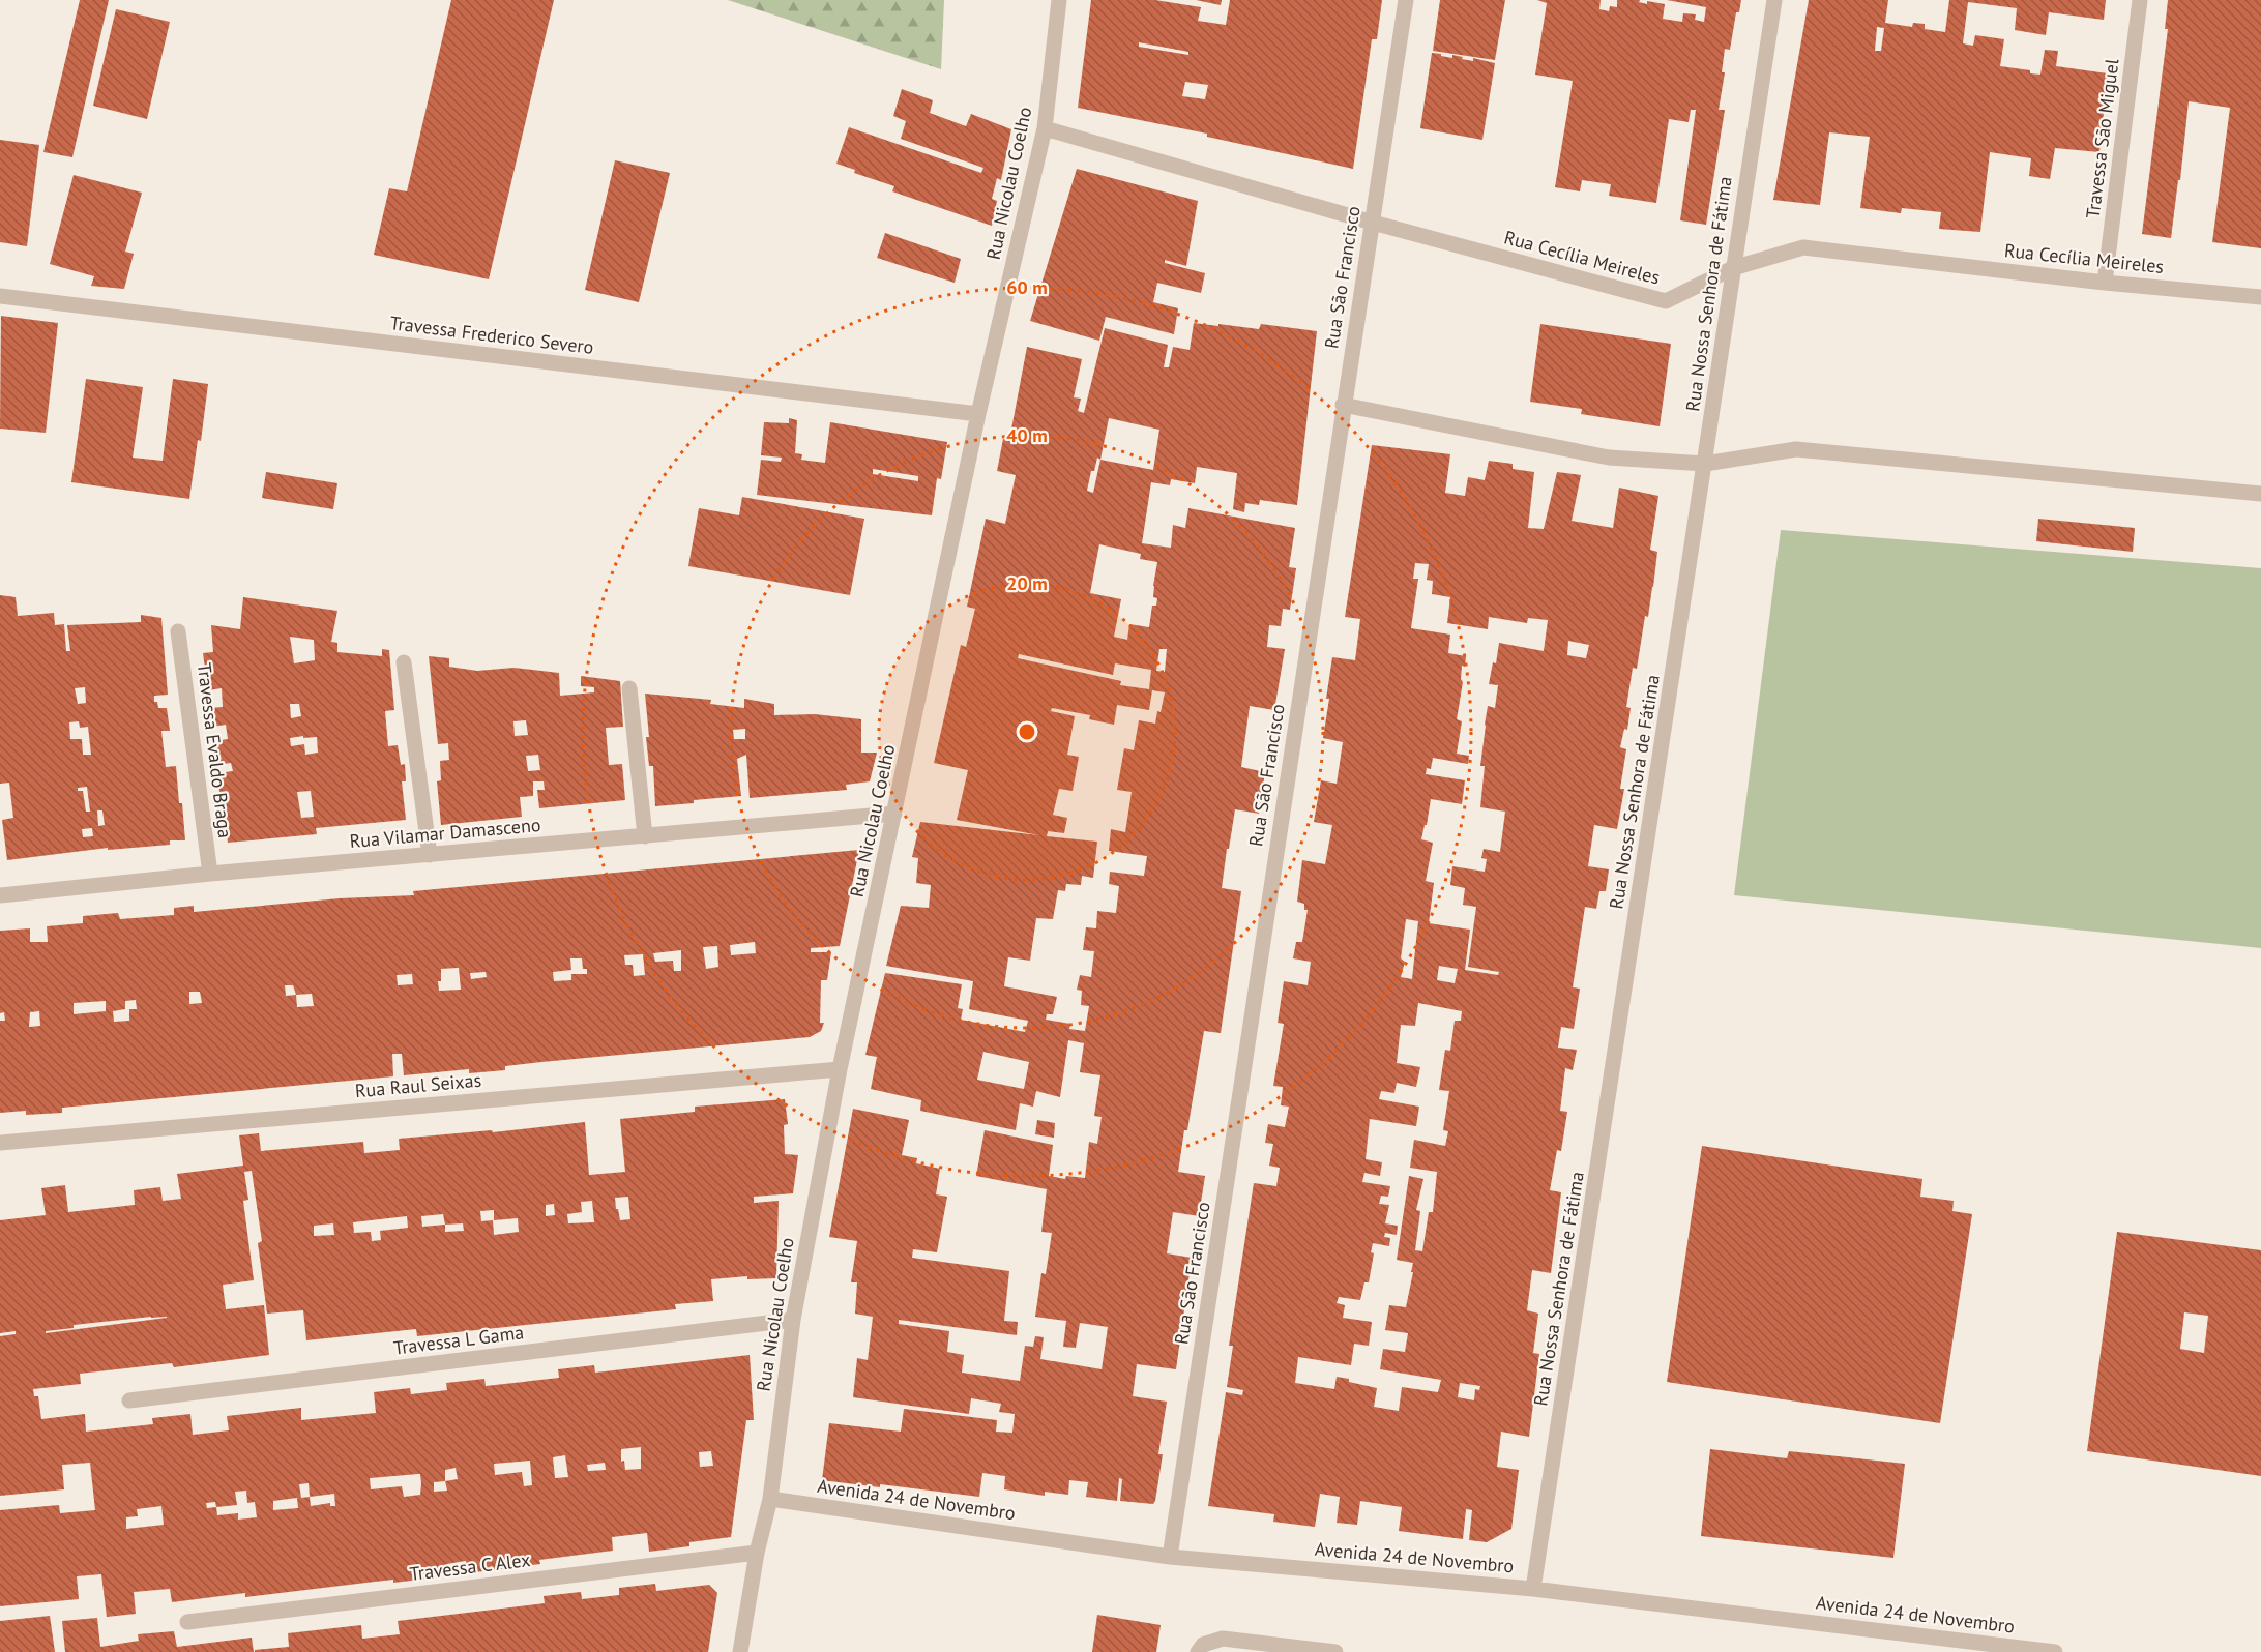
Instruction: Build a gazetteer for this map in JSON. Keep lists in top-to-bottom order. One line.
{"streets":{"street":["Travessa São Miguel","Rua Nicolau Coelho","Rua Cecília Meireles","Rua São Francisco","Rua Nossa Senhora de Fátima","Travessa Frederico Severo","Travessa Evaldo Braga","Rua Vilamar Damasceno","Rua Raul Seixas","Travessa L Gama","Avenida 24 de Novembro","Travessa C Alex"]},"crossings":[["Travessa São Miguel","Rua Cecília Meireles"],["Rua Nicolau Coelho","Rua Cecília Meireles"],["Rua Nicolau Coelho","Travessa Frederico Severo"],["Rua Nicolau Coelho","Rua Vilamar Damasceno"],["Rua Nicolau Coelho","Rua Raul Seixas"],["Rua Nicolau Coelho","Travessa L Gama"],["Rua Nicolau Coelho","Avenida 24 de Novembro"],["Rua Nicolau Coelho","Travessa C Alex"],["Rua Cecília Meireles","Rua São Francisco"],["Rua Cecília Meireles","Rua Nossa Senhora de Fátima"],["Rua São Francisco","Avenida 24 de Novembro"],["Rua Nossa Senhora de Fátima","Avenida 24 de Novembro"],["Travessa Evaldo Braga","Rua Vilamar Damasceno"]],"rings":["60 m","40 m","20 m"]}
